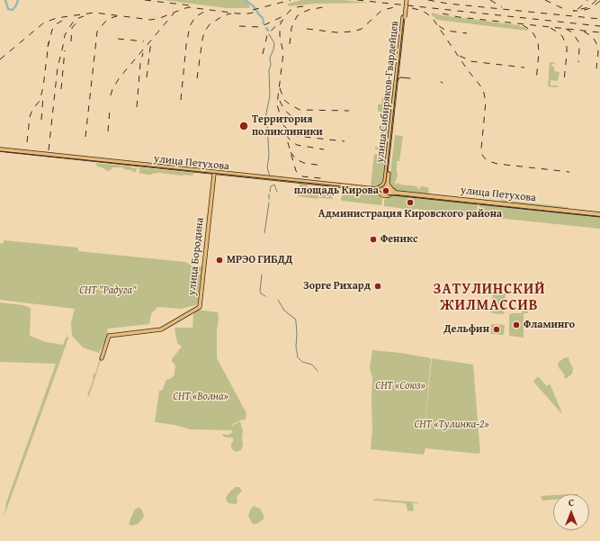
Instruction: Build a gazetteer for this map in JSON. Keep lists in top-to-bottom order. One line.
{"streets":{"highway":["улица Петухова"],"main road":["улица Сибиряков-Гвардейцев","улица Бородина"]},"crossings":[["улица Сибиряков-Гвардейцев","улица Петухова"],["улица Петухова","улица Бородина"]],"districts":["ЗАТУЛИНСКИЙ ЖИЛМАССИВ"],"parks":["СНТ \"Радуга\"","СНТ «Союз»","СНТ «Волна»","СНТ «Тулинка-2»"],"places":["Территория поликлиники","площадь Кирова","Администрация Кировского района","Феникс","МРЭО ГИБДД","Зорге Рихард","Фламинго","Дельфин"],"north":"top"}
